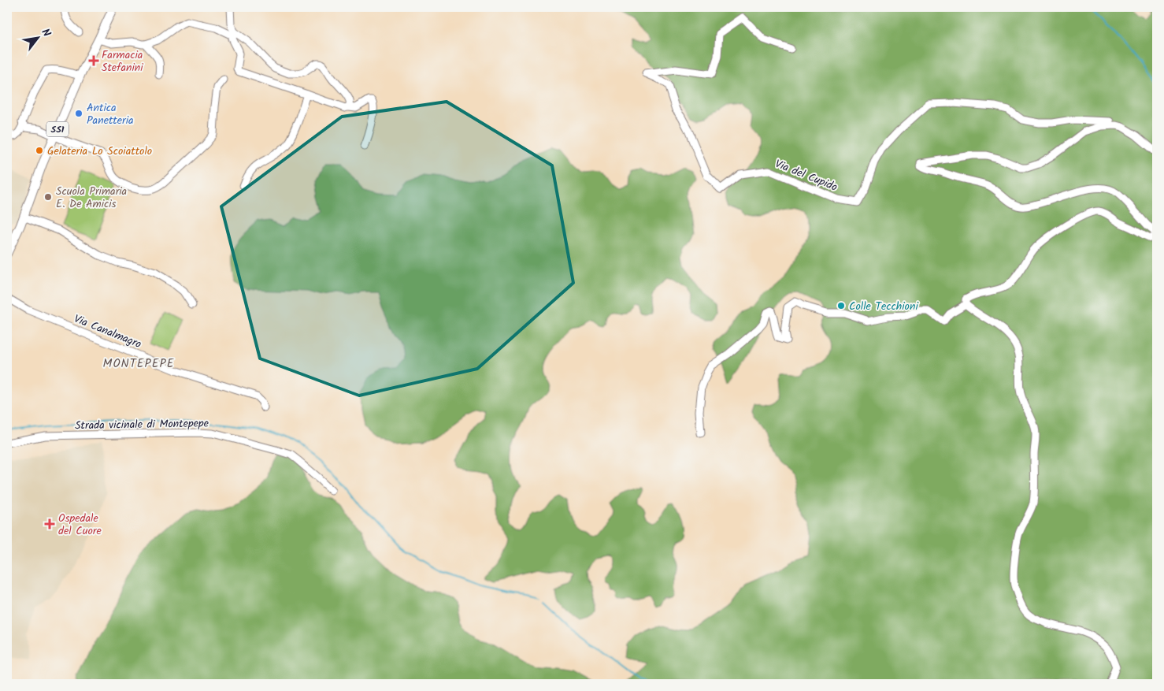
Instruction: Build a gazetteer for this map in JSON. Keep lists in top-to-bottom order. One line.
{"streets":{"main road":["SS1"],"street":["Via del Cupido","Via Canalmagro","Strada vicinale di Montepepe"]},"districts":["MONTEPEPE"],"places":{"health":["Farmacia Stefanini","Ospedale del Cuore"],"other":["Antica Panetteria","Gelateria Lo Scoiattolo","Scuola Primaria E. De Amicis","Colle Tecchioni"]},"north":"top right"}
